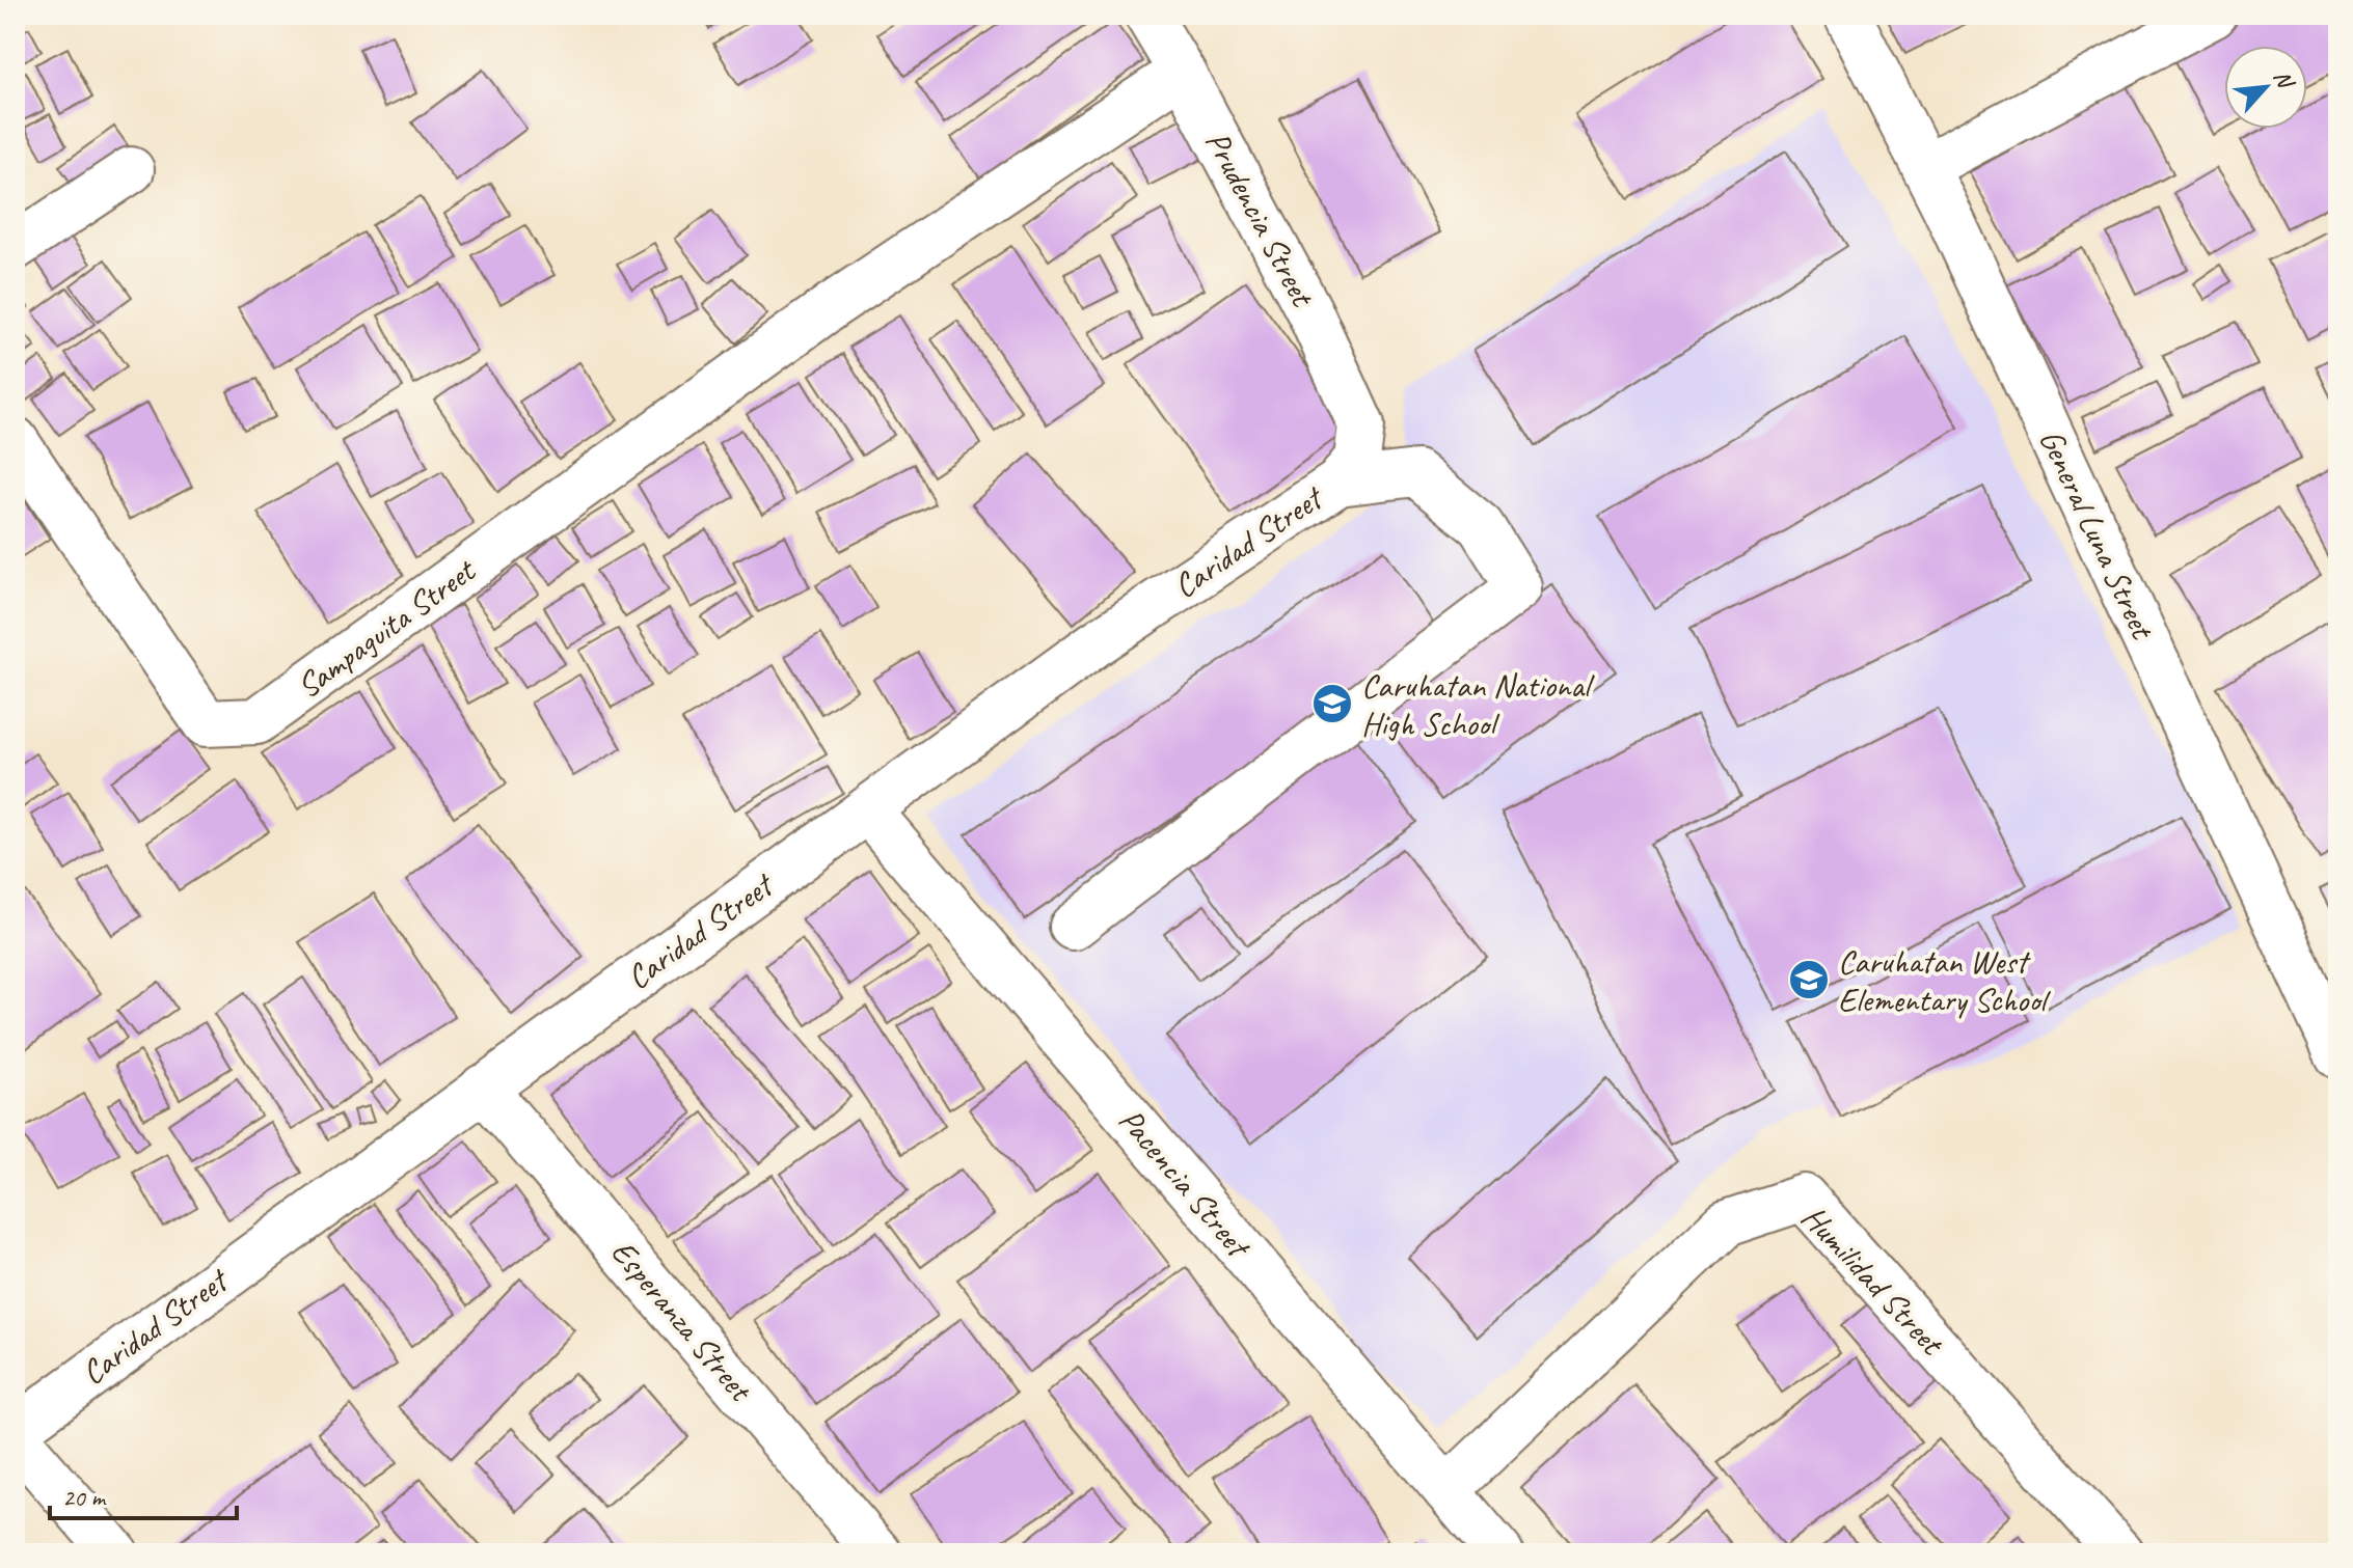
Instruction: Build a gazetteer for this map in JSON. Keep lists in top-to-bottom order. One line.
{"streets":{"street":["Prudencia Street","General Luna Street","Caridad Street","Sampaguita Street","Pacencia Street","Humilidad Street","Esperanza Street"]},"crossings":[["Prudencia Street","Caridad Street"],["Prudencia Street","Sampaguita Street"],["Caridad Street","Pacencia Street"],["Caridad Street","Esperanza Street"],["Pacencia Street","Humilidad Street"]],"places":{"school or university":["Caruhatan National High School","Caruhatan West Elementary School"]},"scale_bar":"20 m","north":"top right"}
